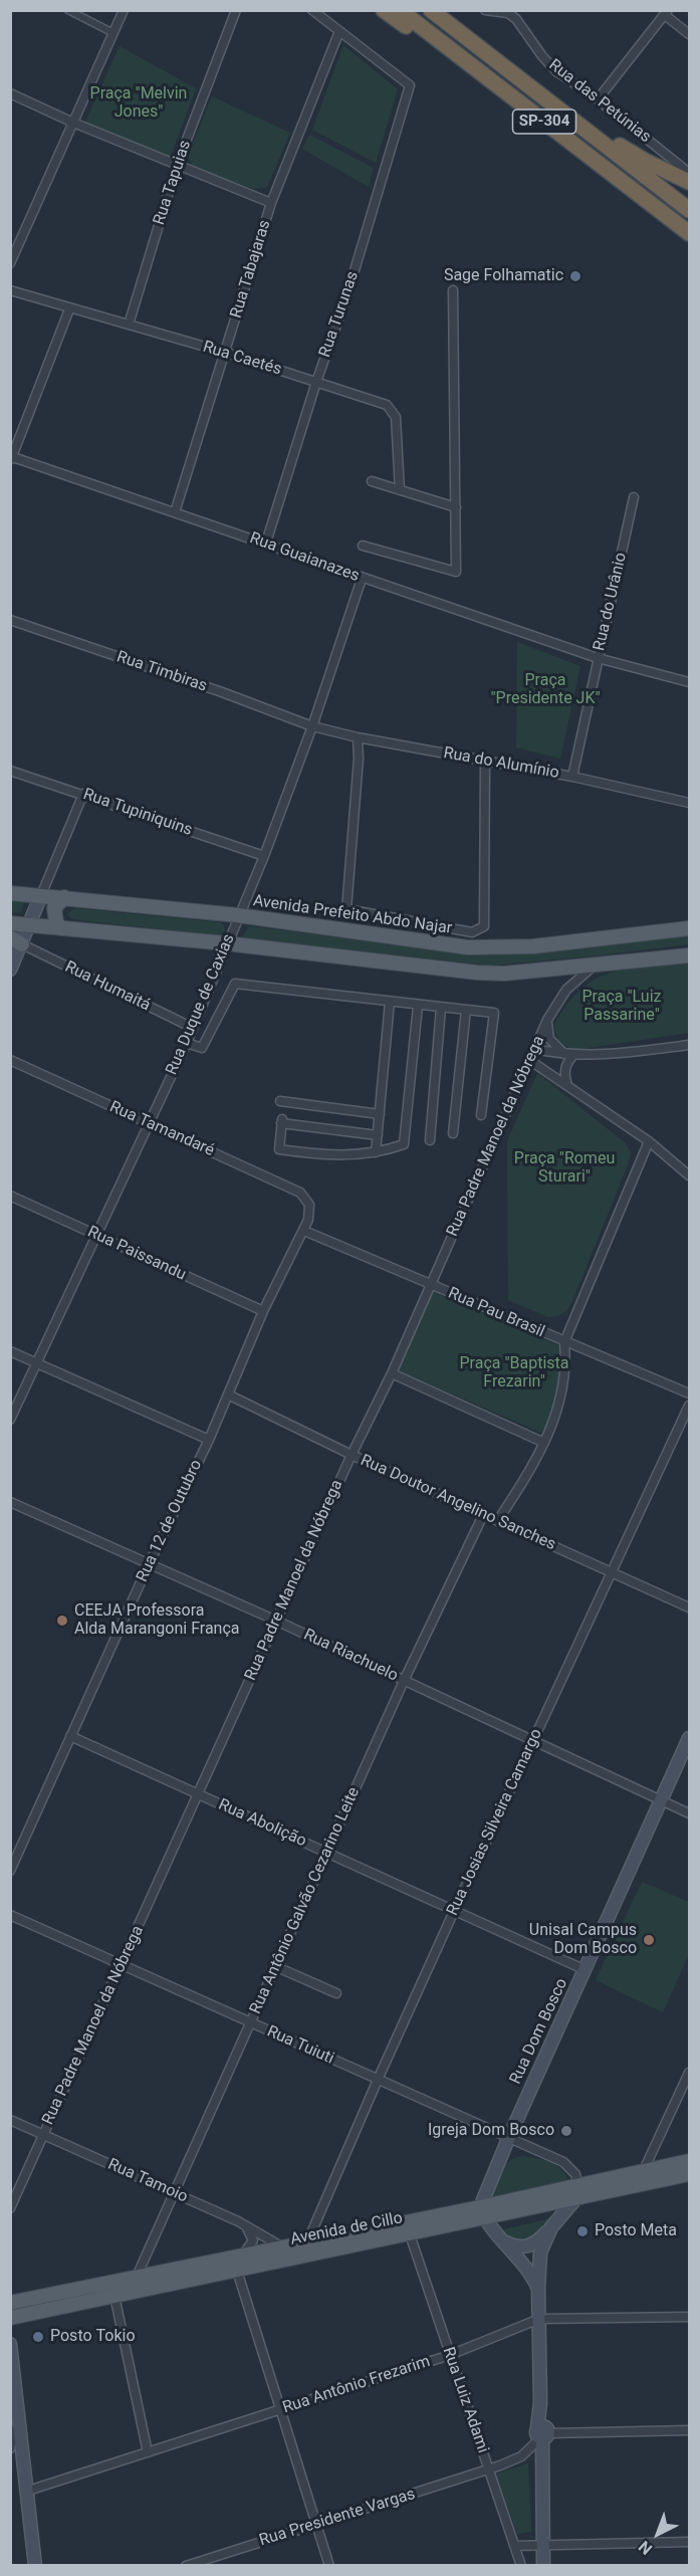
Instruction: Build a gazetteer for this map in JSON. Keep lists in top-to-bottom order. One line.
{"streets":{"highway":["SP-304"],"main road":["Avenida Prefeito Abdo Najar","Rua Dom Bosco","Avenida de Cillo"],"street":["Rua das Petúnias","Rua Tapuias","Rua Tabajaras","Rua Turunas","Rua Caetés","Rua Guaianazes","Rua do Urânio","Rua Timbiras","Rua do Alumínio","Rua Tupiniquins","Rua Humaitá","Rua Duque de Caxias","Rua Tamandaré","Rua Padre Manoel da Nóbrega","Rua Paissandu","Rua Pau Brasil","Rua Doutor Angelino Sanches","Rua 12 de Outubro","Rua Riachuelo","Rua Josias Silveira Camargo","Rua Abolição","Rua Antônio Galvão Cezarino Leite","Rua Tuiuti","Rua Tamoio","Rua Antônio Frezarim","Rua Luiz Adami","Rua Presidente Vargas"]},"crossings":[["Rua Tapuias","Rua Caetés"],["Rua Tabajaras","Rua Turunas"],["Rua Tabajaras","Rua Caetés"],["Rua Tabajaras","Rua Guaianazes"],["Rua Turunas","Rua Caetés"],["Rua Turunas","Rua Guaianazes"],["Rua Guaianazes","Rua do Urânio"],["Rua Guaianazes","Rua Duque de Caxias"],["Rua do Urânio","Rua do Alumínio"],["Rua Timbiras","Rua do Alumínio"],["Rua Timbiras","Rua Duque de Caxias"],["Rua do Alumínio","Rua Duque de Caxias"],["Rua Tupiniquins","Rua Duque de Caxias"],["Avenida Prefeito Abdo Najar","Rua Duque de Caxias"],["Rua Humaitá","Rua Duque de Caxias"],["Rua Duque de Caxias","Rua Tamandaré"],["Rua Duque de Caxias","Rua Paissandu"],["Rua Tamandaré","Rua 12 de Outubro"],["Rua Padre Manoel da Nóbrega","Rua Pau Brasil"],["Rua Padre Manoel da Nóbrega","Rua Doutor Angelino Sanches"],["Rua Padre Manoel da Nóbrega","Rua Riachuelo"],["Rua Padre Manoel da Nóbrega","Rua Abolição"],["Rua Padre Manoel da Nóbrega","Rua Tuiuti"],["Rua Padre Manoel da Nóbrega","Rua Tamoio"],["Rua Paissandu","Rua 12 de Outubro"],["Rua Pau Brasil","Rua 12 de Outubro"],["Rua Doutor Angelino Sanches","Rua 12 de Outubro"],["Rua Doutor Angelino Sanches","Rua Josias Silveira Camargo"],["Rua Doutor Angelino Sanches","Rua Antônio Galvão Cezarino Leite"],["Rua 12 de Outubro","Rua Riachuelo"],["Rua 12 de Outubro","Rua Abolição"],["Rua Riachuelo","Rua Josias Silveira Camargo"],["Rua Riachuelo","Rua Antônio Galvão Cezarino Leite"],["Rua Riachuelo","Rua Dom Bosco"],["Rua Josias Silveira Camargo","Rua Abolição"],["Rua Josias Silveira Camargo","Rua Tuiuti"],["Rua Josias Silveira Camargo","Rua Tamoio"],["Rua Josias Silveira Camargo","Avenida de Cillo"],["Rua Abolição","Rua Antônio Galvão Cezarino Leite"],["Rua Abolição","Rua Dom Bosco"],["Rua Antônio Galvão Cezarino Leite","Rua Tuiuti"],["Rua Antônio Galvão Cezarino Leite","Rua Tamoio"],["Rua Antônio Galvão Cezarino Leite","Avenida de Cillo"],["Rua Dom Bosco","Rua Tuiuti"],["Rua Dom Bosco","Avenida de Cillo"],["Rua Tuiuti","Avenida de Cillo"],["Rua Tamoio","Avenida de Cillo"],["Avenida de Cillo","Rua Luiz Adami"],["Rua Antônio Frezarim","Rua Luiz Adami"],["Rua Luiz Adami","Rua Presidente Vargas"]],"parks":["Praça \"Melvin Jones\"","Praça \"Presidente JK\"","Praça \"Luiz Passarine\"","Praça \"Romeu Sturari\"","Praça \"Baptista Frezarin\""],"places":["Sage Folhamatic","CEEJA Professora Alda Marangoni França","Unisal Campus Dom Bosco","Igreja Dom Bosco","Posto Meta","Posto Tokio"],"north":"bottom left"}
